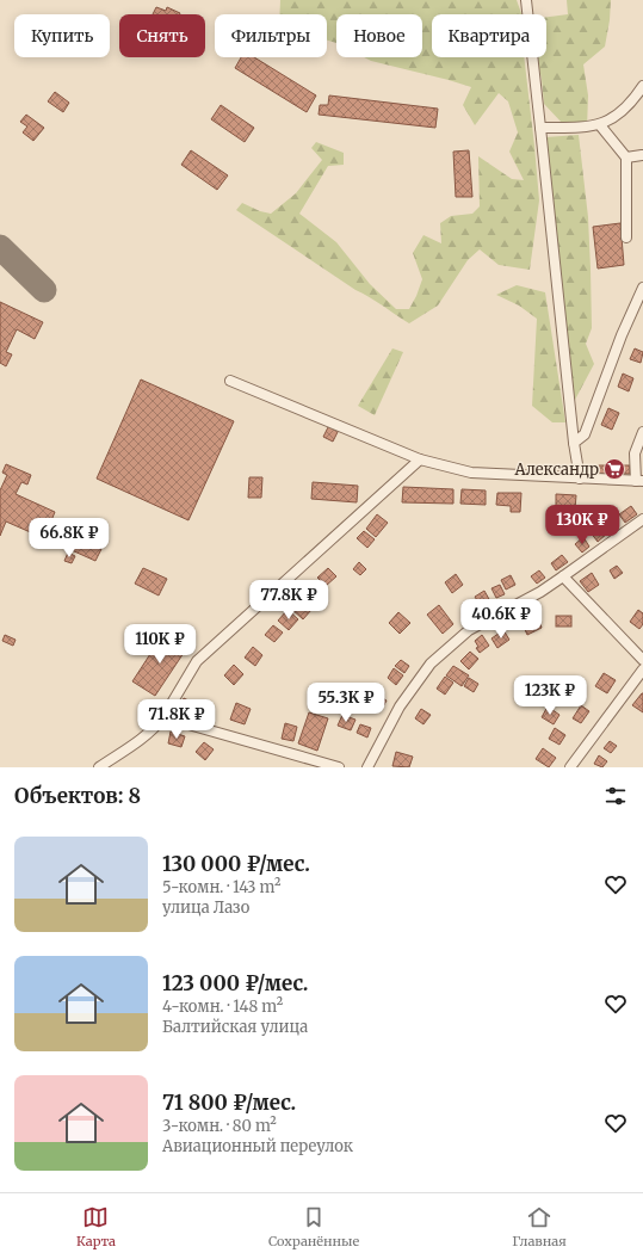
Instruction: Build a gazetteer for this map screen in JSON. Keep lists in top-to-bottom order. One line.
{"places":{"supermarket":["Александр"]},"page":{"chip":["Купить","Снять","Фильтры","Новое","Квартира"],"price":["130K ₽","66.8K ₽","77.8K ₽","40.6K ₽","110K ₽","123K ₽","55.3K ₽","71.8K ₽"],"heading":"Объектов: 8","list":[{"name":"130 000 ₽/мес.","note":"5-комн. · 143 m² · улица Лазо"},{"name":"123 000 ₽/мес.","note":"4-комн. · 148 m² · Балтийская улица"},{"name":"71 800 ₽/мес.","note":"3-комн. · 80 m² · Авиационный переулок"}],"tabs":["Карта","Сохранённые","Главная"]}}
